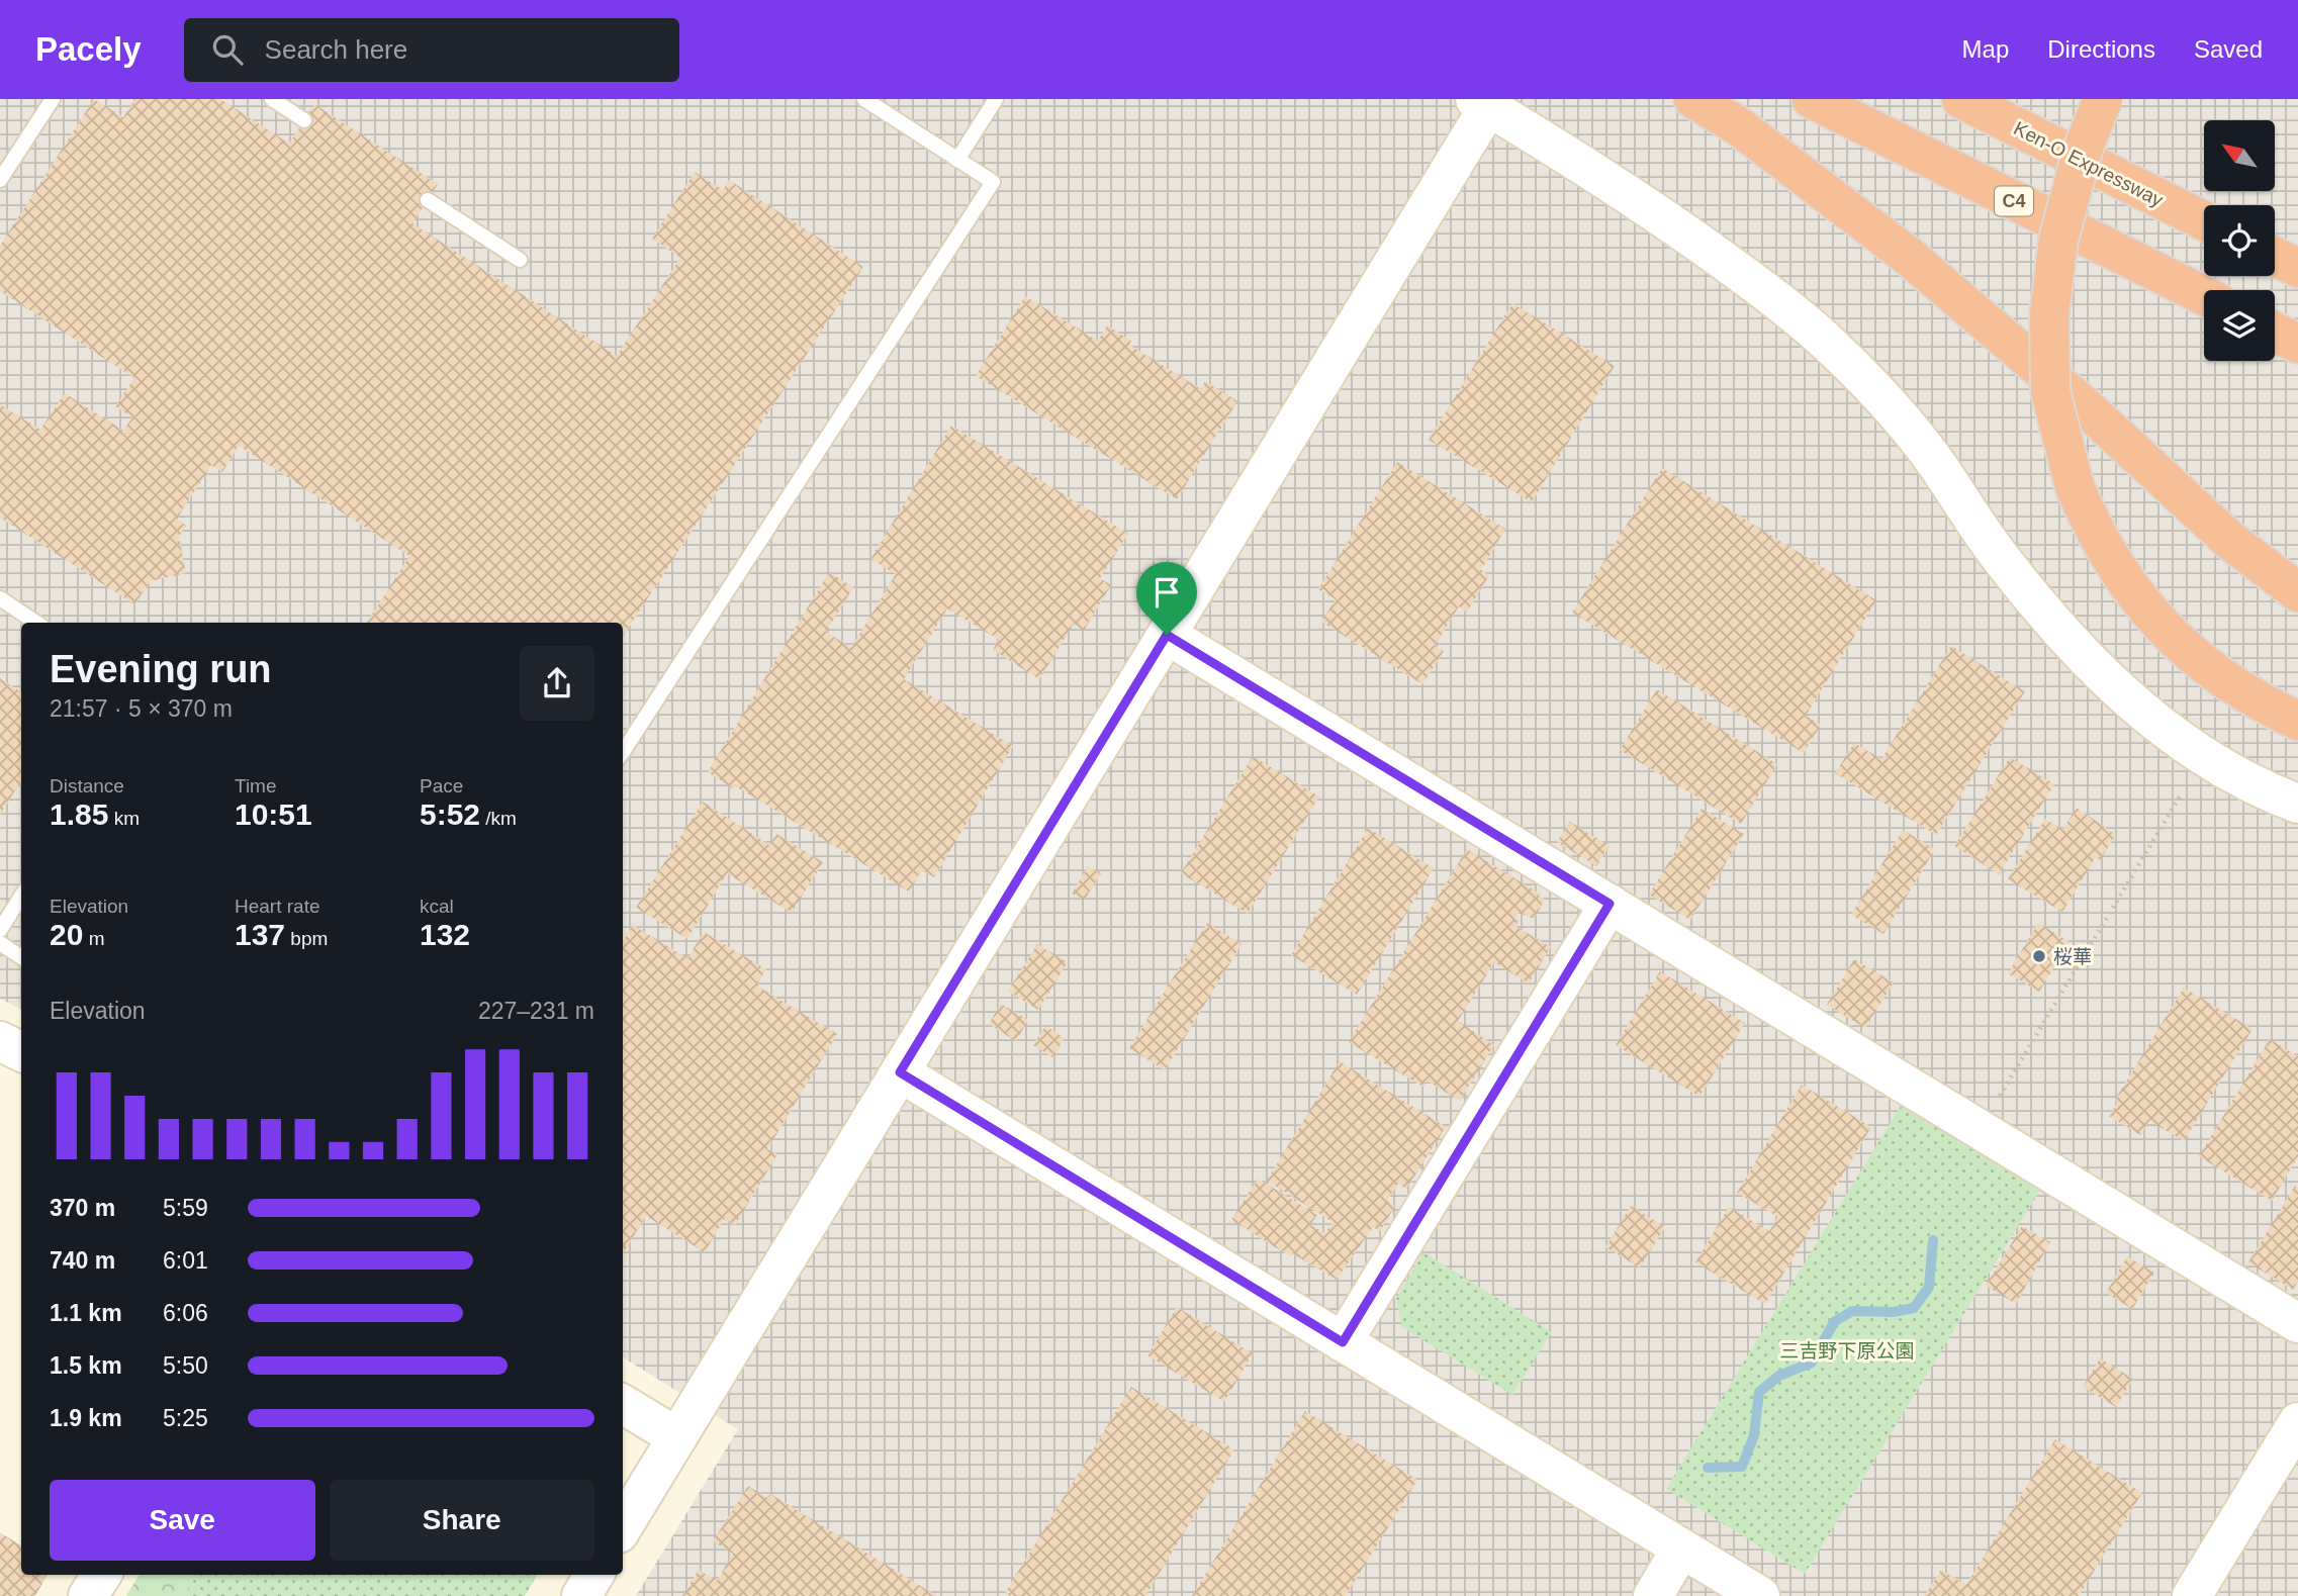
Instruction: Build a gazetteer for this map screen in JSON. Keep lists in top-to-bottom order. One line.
{"streets":{"highway":["Ken-O Expressway","C4"]},"parks":["三吉野下原公園"],"places":["桜華"],"north":"top left","page":{"header":"Pacely","search":"Search here","nav":["Map","Directions","Saved"],"heading":["Evening run","21:57 · 5 × 370 m"],"stats":[["Distance","1.85 km"],["Time","10:51"],["Pace","5:52 /km"],["Elevation","20 m"],["Heart rate","137 bpm"],["kcal","132"]],"chart":["Elevation","227–231 m"],"list":[{"name":"370 m","note":"5:59"},{"name":"740 m","note":"6:01"},{"name":"1.1 km","note":"6:06"},{"name":"1.5 km","note":"5:50"},{"name":"1.9 km","note":"5:25"}],"buttons":["Save","Share"]}}
